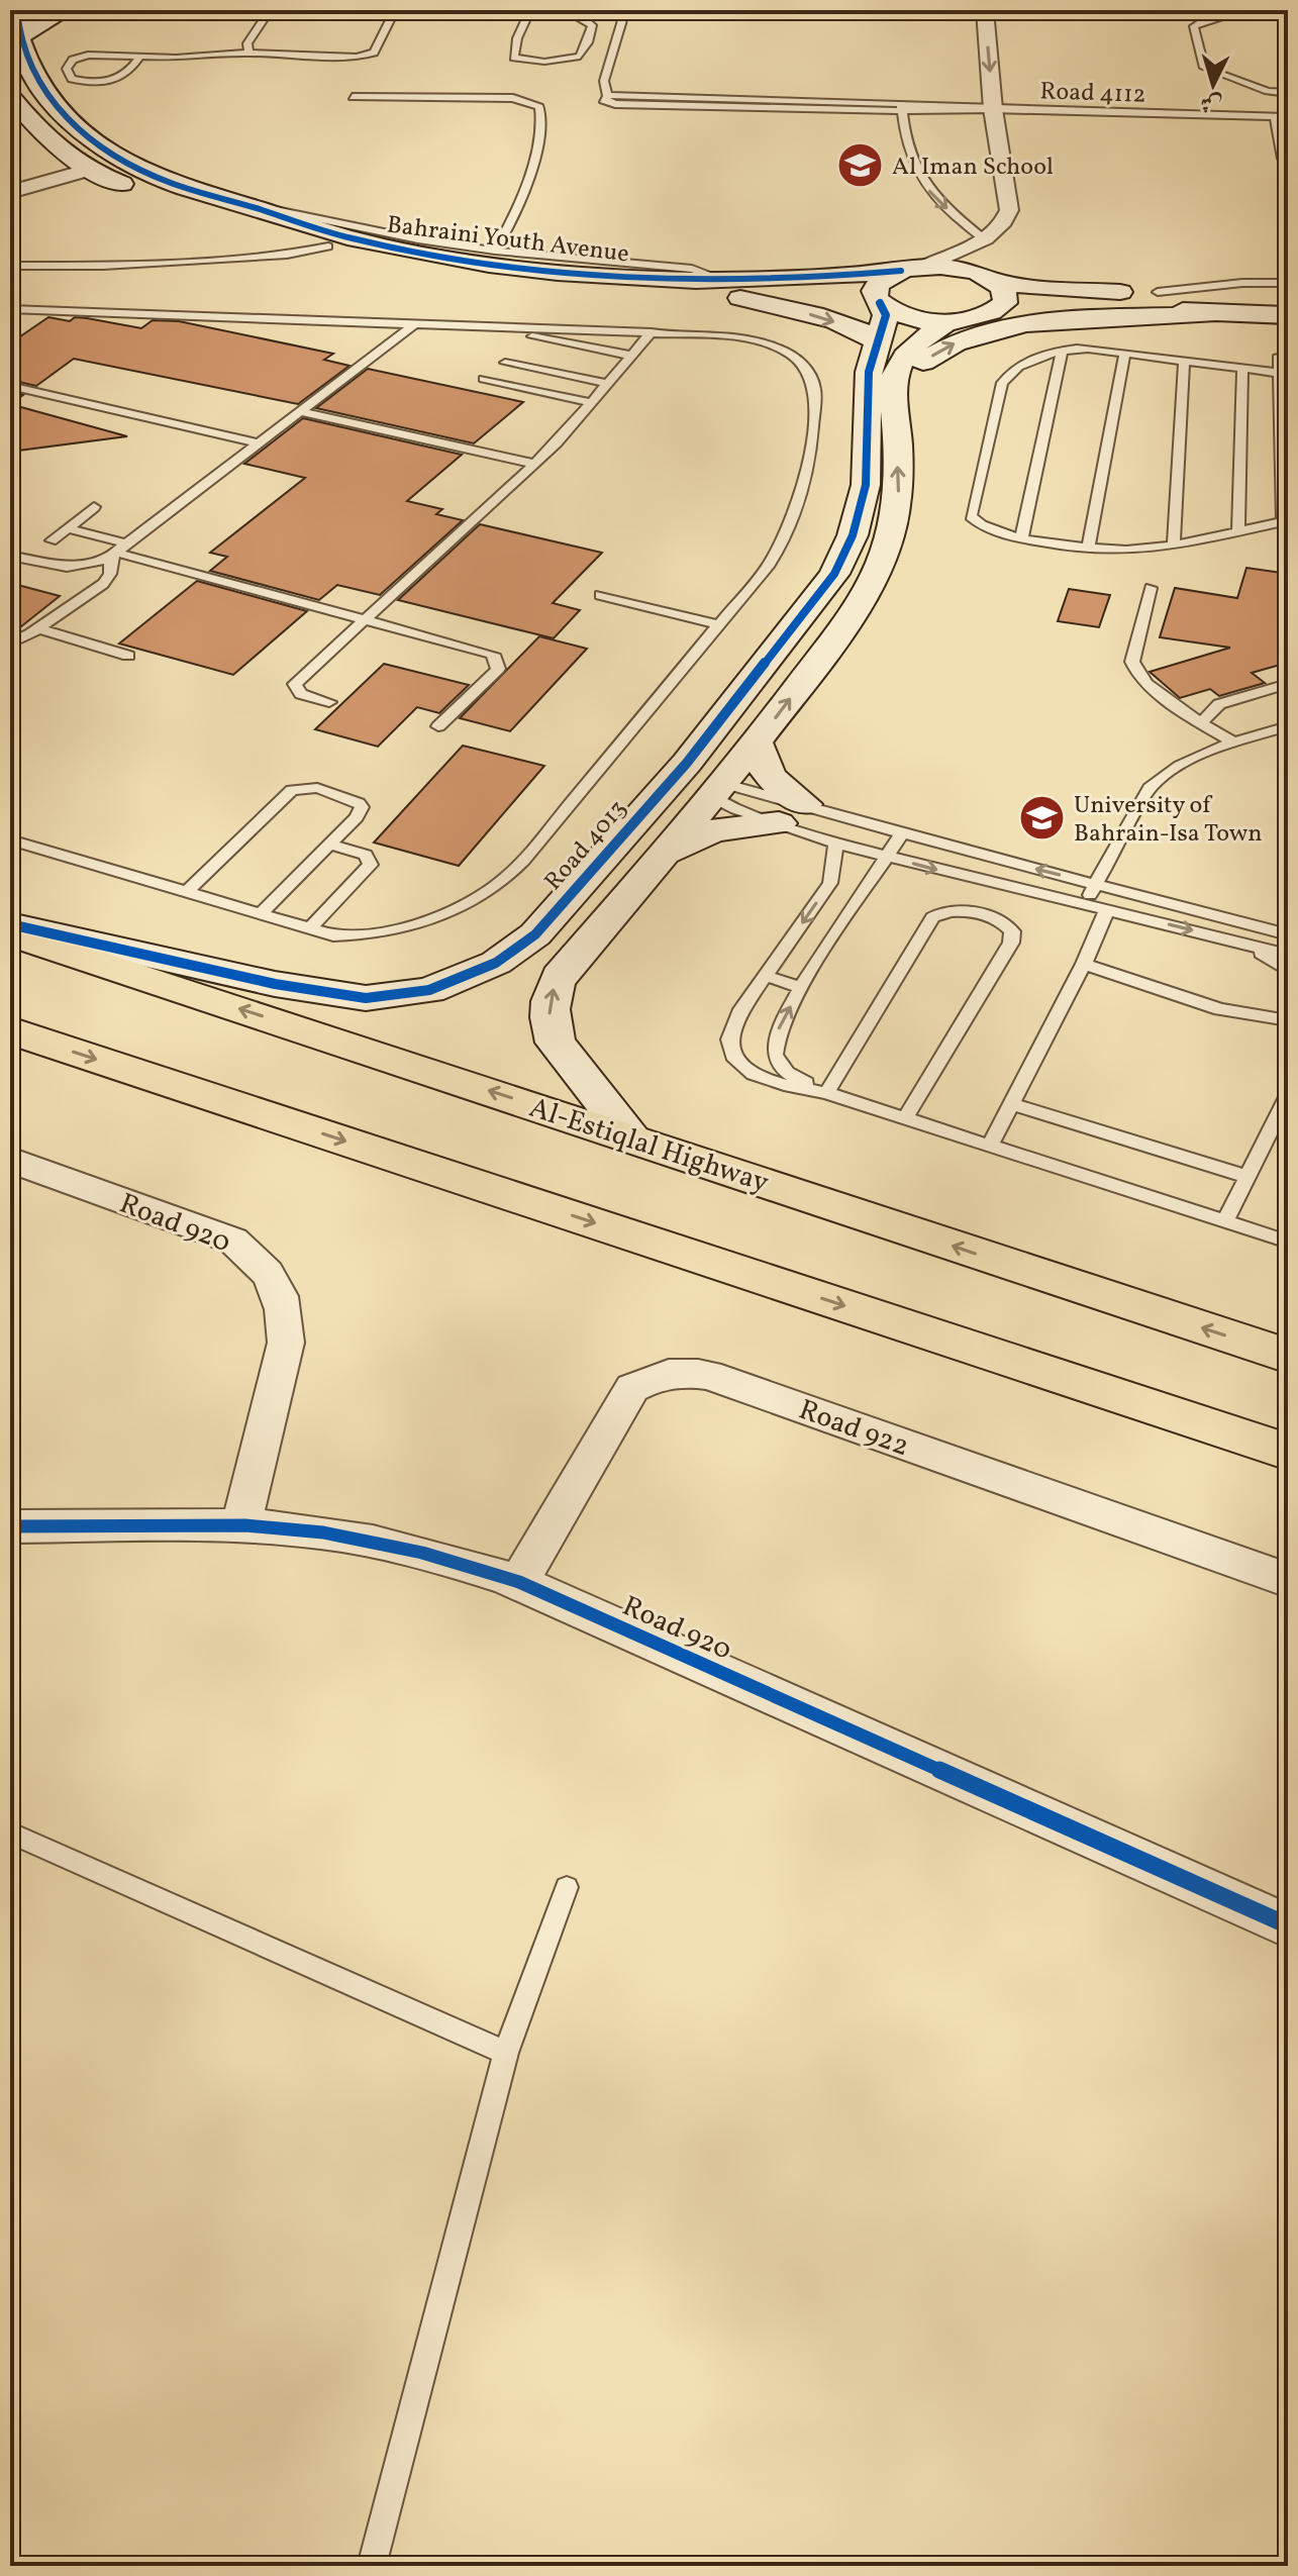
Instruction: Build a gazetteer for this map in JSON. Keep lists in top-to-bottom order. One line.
{"streets":{"main road":["Al-Estiqlal Highway"],"street":["Bahraini Youth Avenue","Road 4013","Road 920","Road 922"],"lane":["Road 4112"]},"crossings":[["Bahraini Youth Avenue","Road 4013"],["Road 4013","Al-Estiqlal Highway"],["Road 920","Road 922"]],"places":{"school or university":["Al Iman School","University of Bahrain-Isa Town"]},"north":"bottom"}
